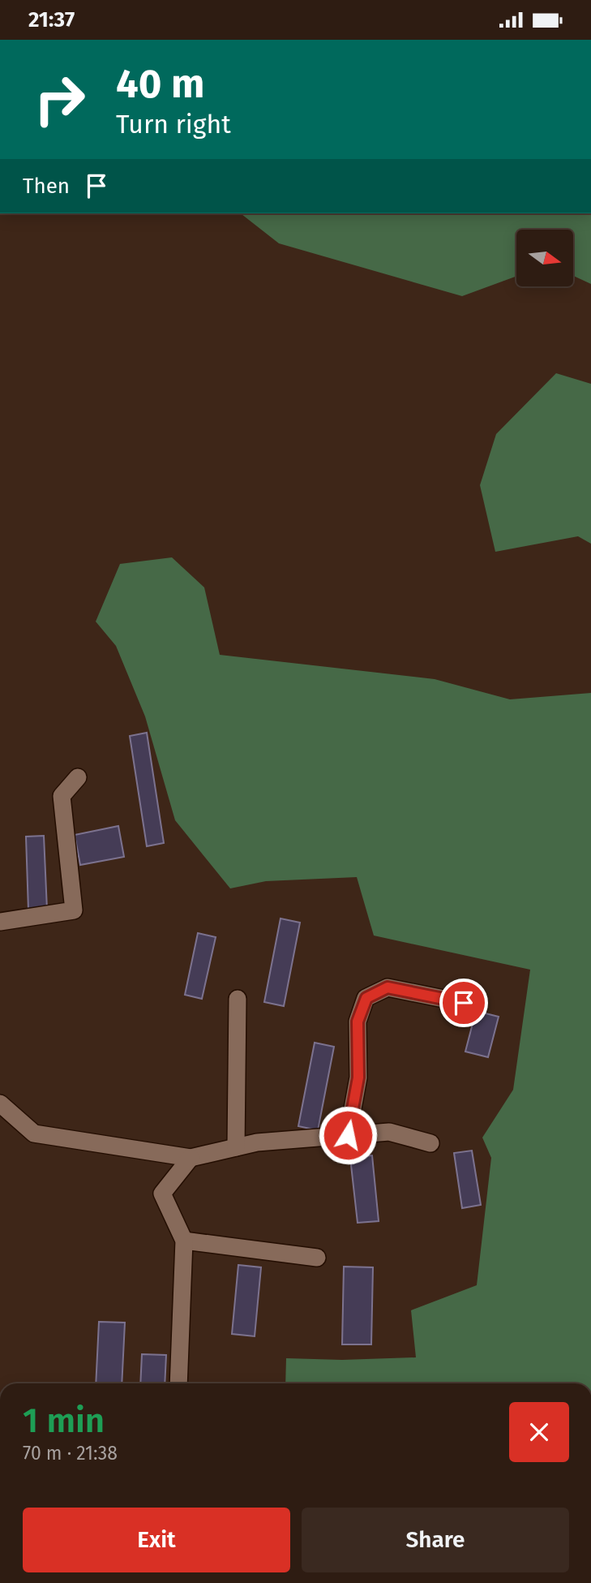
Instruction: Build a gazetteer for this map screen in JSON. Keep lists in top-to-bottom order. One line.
{"north":"right","page":{"status":"21:37","turn":["40 m","Turn right"],"then":"Then","heading":["1 min","70 m · 21:38"],"buttons":["Exit","Share"]}}
